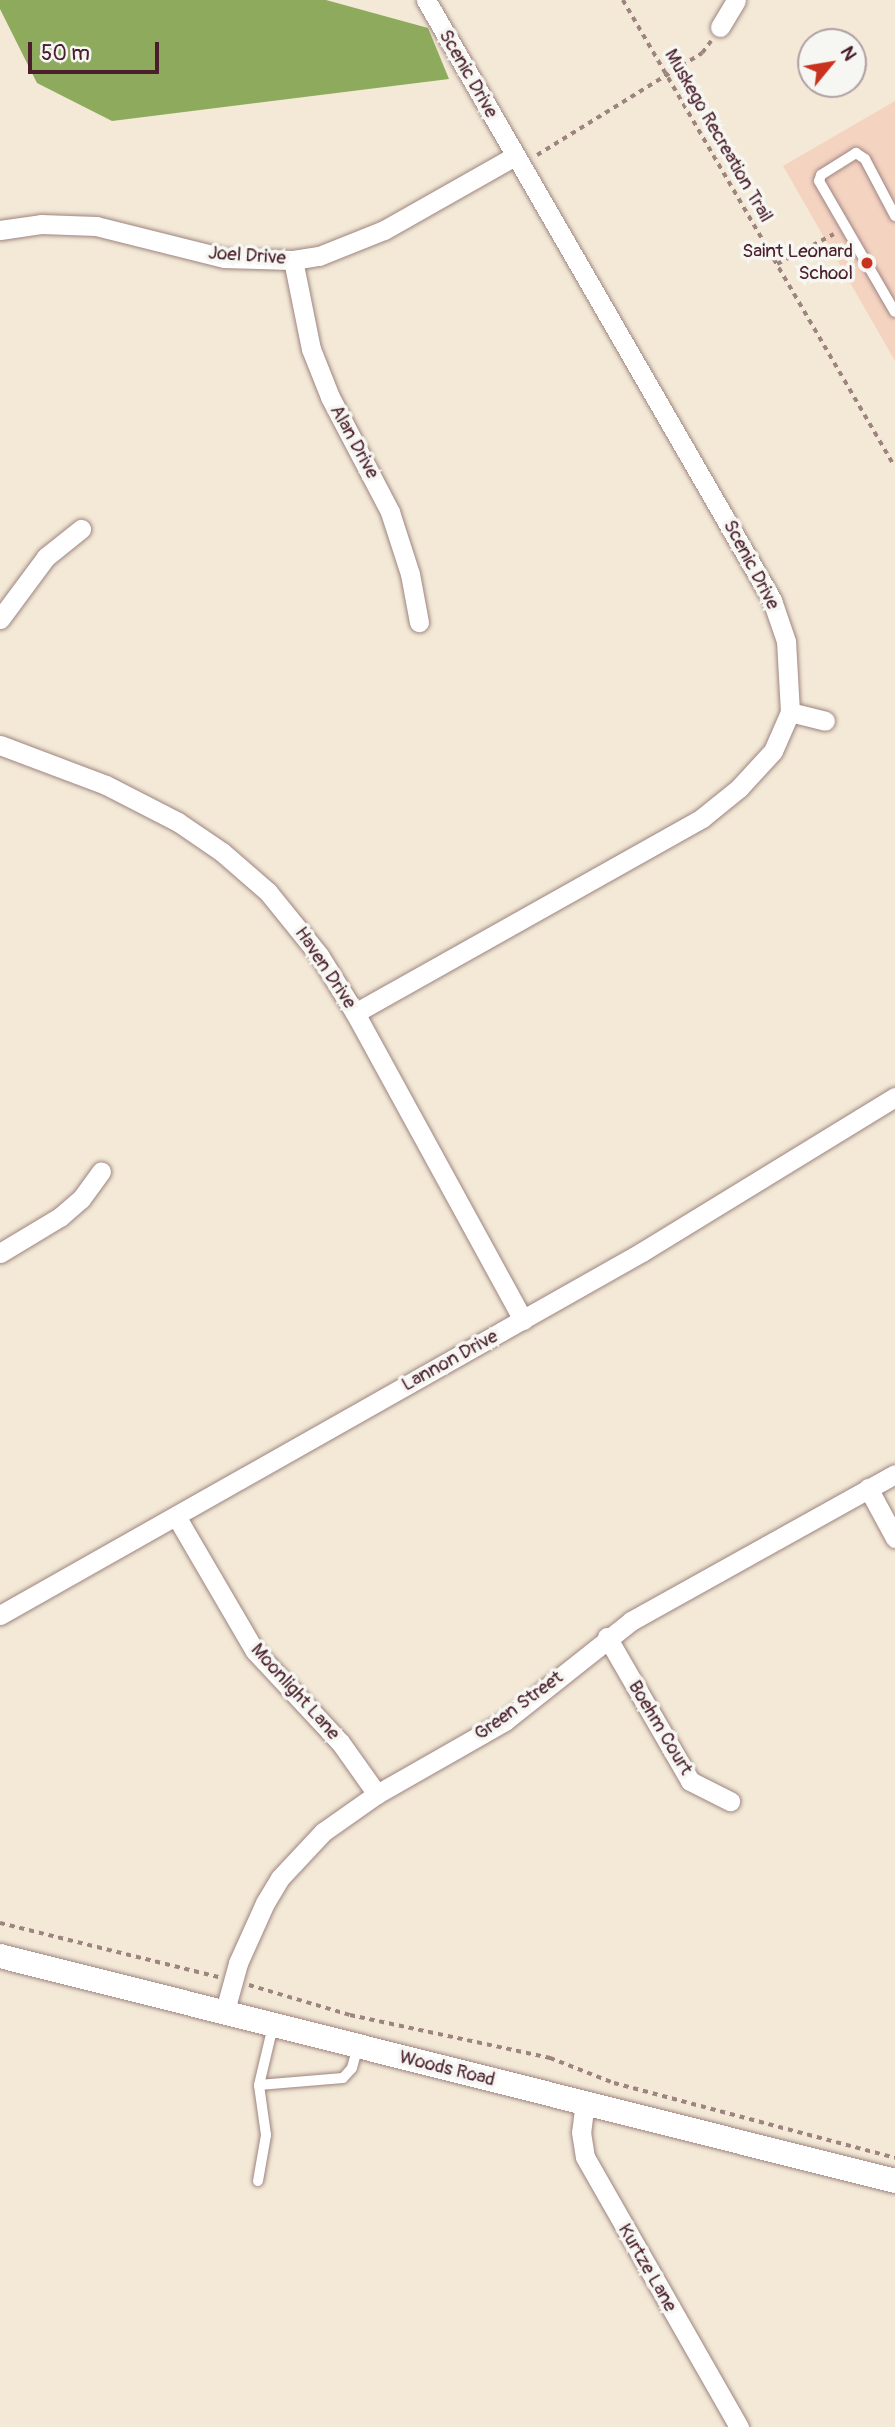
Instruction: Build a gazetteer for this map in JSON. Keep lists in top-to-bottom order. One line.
{"streets":{"street":["Scenic Drive","Joel Drive","Alan Drive","Haven Drive","Lannon Drive","Moonlight Lane","Green Street","Boehm Court","Woods Road","Kurtze Lane"],"path":["Muskego Recreation Trail"]},"crossings":[["Scenic Drive","Joel Drive"],["Scenic Drive","Haven Drive"],["Joel Drive","Alan Drive"],["Haven Drive","Lannon Drive"],["Lannon Drive","Moonlight Lane"],["Moonlight Lane","Green Street"],["Green Street","Boehm Court"],["Green Street","Woods Road"],["Woods Road","Kurtze Lane"]],"places":["Saint Leonard School"],"scale_bar":"50 m","north":"top right"}
